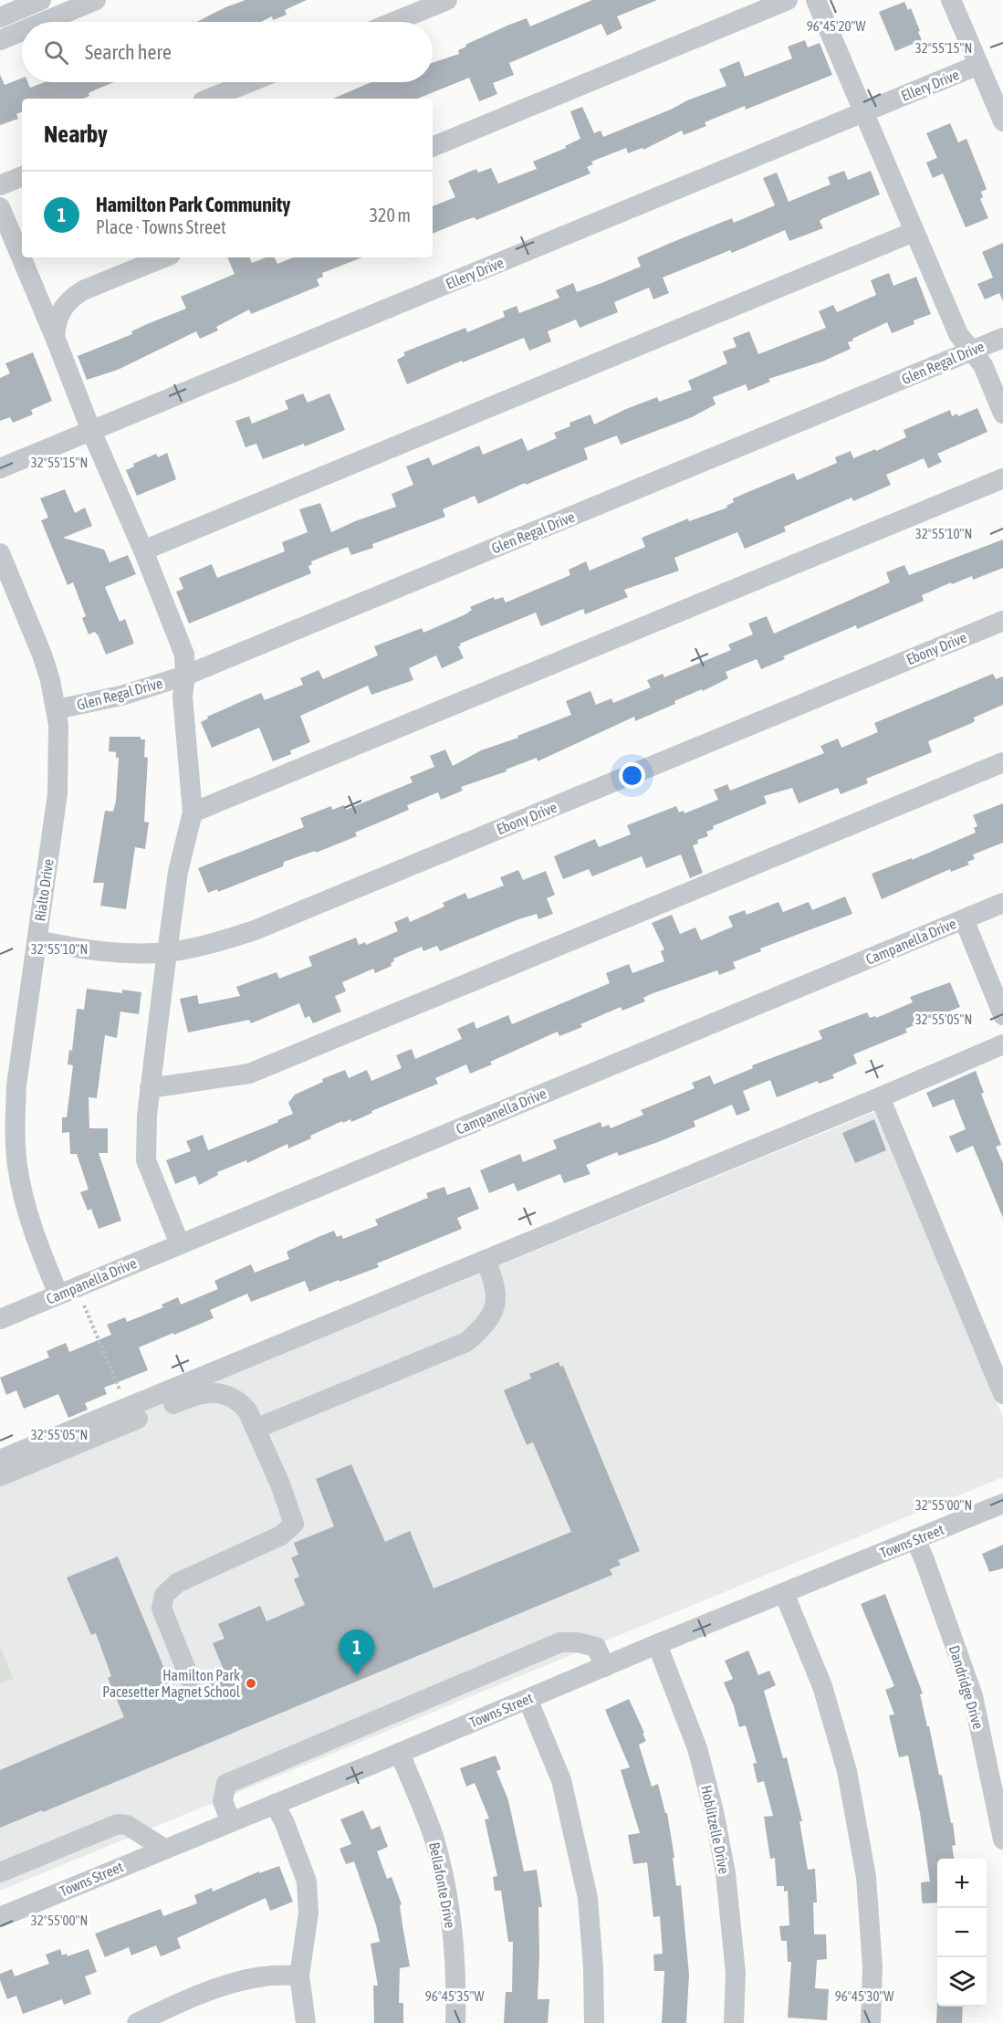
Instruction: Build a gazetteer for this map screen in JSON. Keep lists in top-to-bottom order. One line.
{"streets":{"street":["Ellery Drive","Glen Regal Drive","Ebony Drive","Rialto Drive","Campanella Drive","Towns Street","Dandridge Drive","Hoblitzelle Drive","Bellafonte Drive"]},"crossings":[["Glen Regal Drive","Rialto Drive"],["Ebony Drive","Rialto Drive"],["Rialto Drive","Campanella Drive"],["Towns Street","Dandridge Drive"],["Towns Street","Hoblitzelle Drive"],["Towns Street","Bellafonte Drive"]],"places":["Hamilton Park Pacesetter Magnet School"],"page":{"search":"Search here","heading":"Nearby","list":[{"mark":"1","name":"Hamilton Park Community","note":"Place · Towns Street","value":"320 m"}],"pins":"1","map_buttons":["+","−"]},"coordinates":["96°45'20\"W","32°55'15\"N","32°55'10\"N","32°55'05\"N","32°55'00\"N","96°45'35\"W","96°45'30\"W"]}
